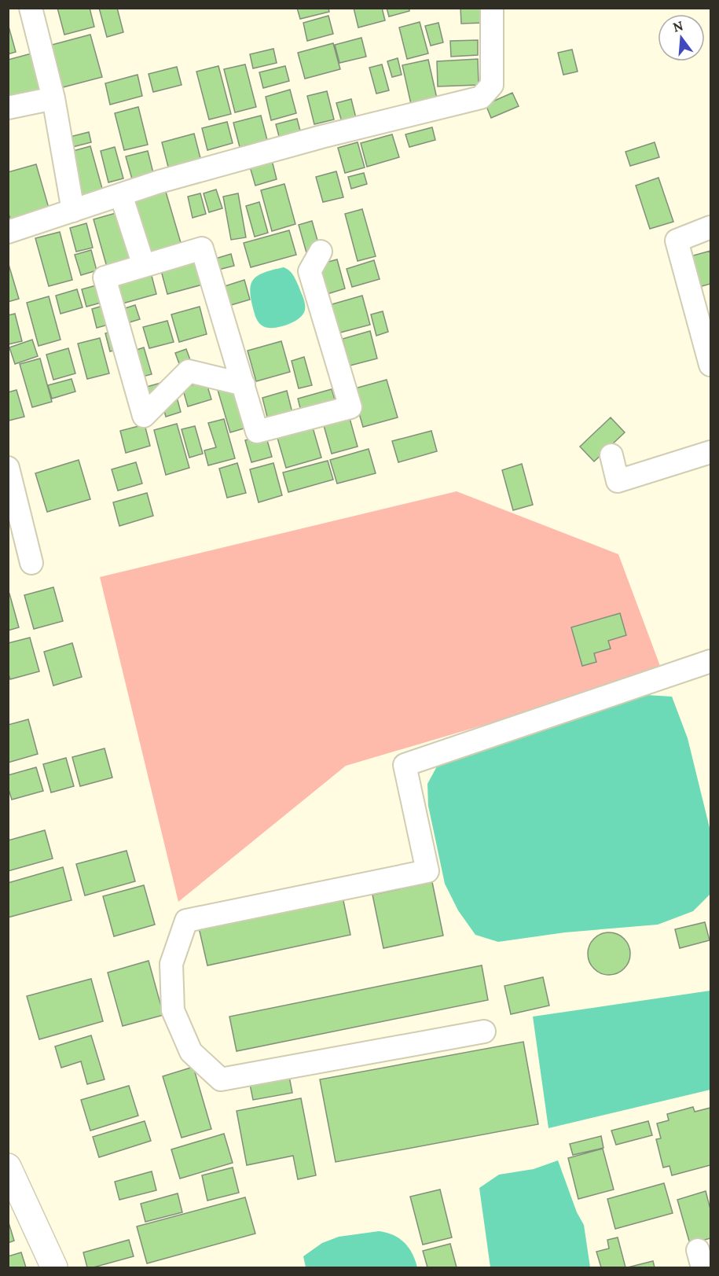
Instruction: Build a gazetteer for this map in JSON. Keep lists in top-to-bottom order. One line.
{"north":"top"}
